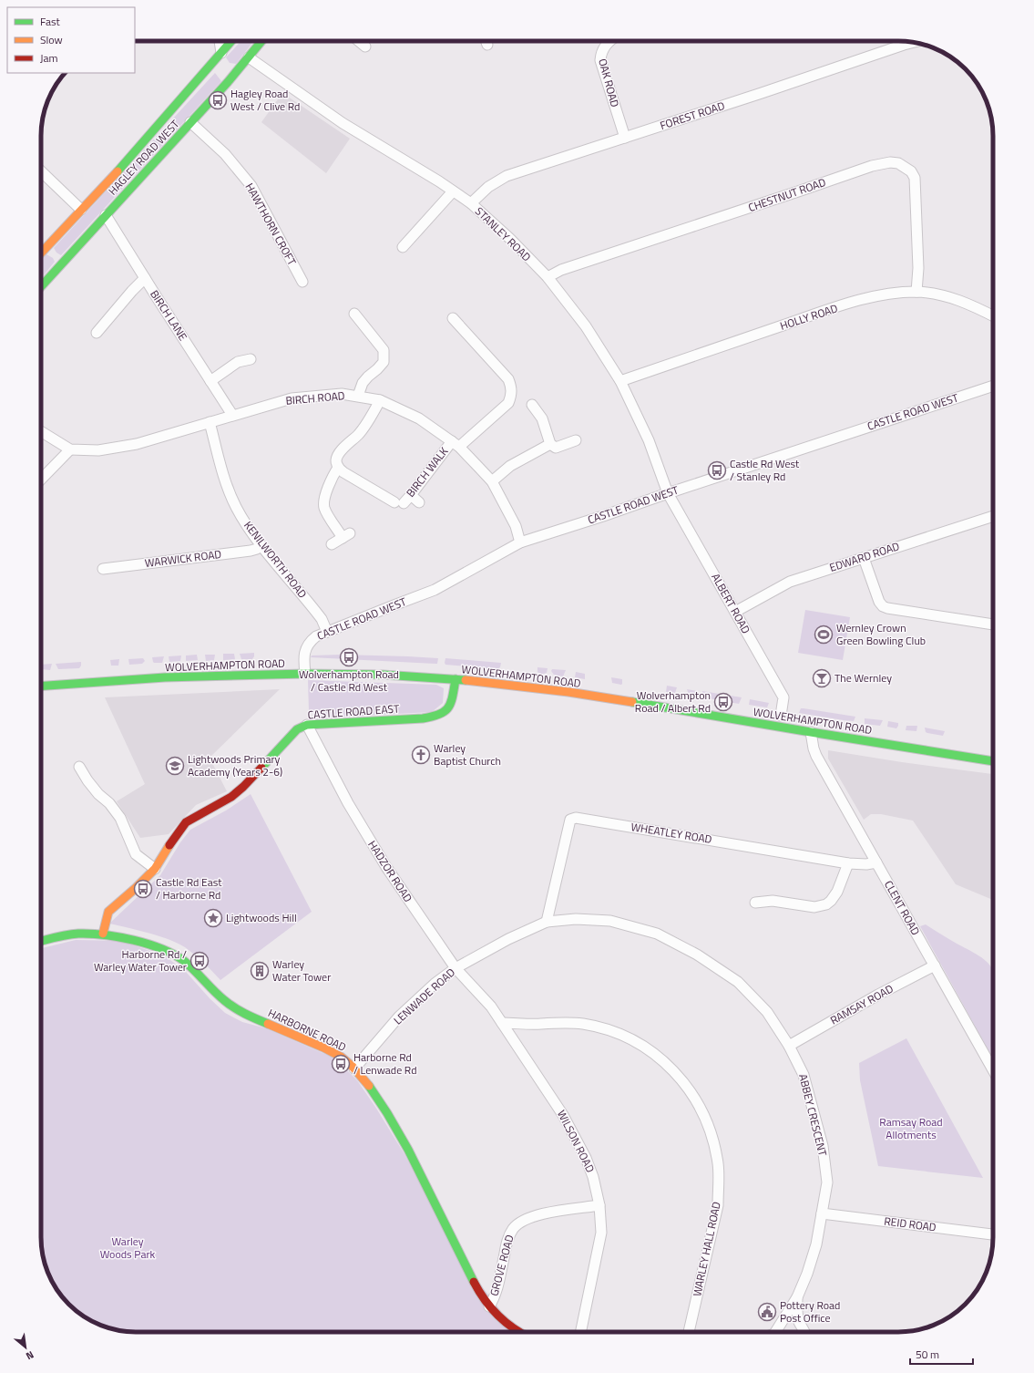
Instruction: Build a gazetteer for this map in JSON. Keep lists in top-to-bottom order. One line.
{"streets":{"main road":["HAGLEY ROAD WEST","WOLVERHAMPTON ROAD","CASTLE ROAD EAST","HARBORNE ROAD"],"street":["OAK ROAD","FOREST ROAD","CHESTNUT ROAD","HAWTHORN CROFT","STANLEY ROAD","BIRCH LANE","HOLLY ROAD","BIRCH ROAD","CASTLE ROAD WEST","BIRCH WALK","EDWARD ROAD","WARWICK ROAD","KENILWORTH ROAD","ALBERT ROAD","WHEATLEY ROAD","HADZOR ROAD","CLENT ROAD","LENWADE ROAD","RAMSAY ROAD","ABBEY CRESCENT","WILSON ROAD","REID ROAD","WARLEY HALL ROAD","GROVE ROAD"]},"crossings":[["OAK ROAD","FOREST ROAD"],["FOREST ROAD","STANLEY ROAD"],["HAGLEY ROAD WEST","HAWTHORN CROFT"],["HAGLEY ROAD WEST","STANLEY ROAD"],["HAGLEY ROAD WEST","BIRCH LANE"],["CHESTNUT ROAD","STANLEY ROAD"],["CHESTNUT ROAD","HOLLY ROAD"],["STANLEY ROAD","HOLLY ROAD"],["STANLEY ROAD","CASTLE ROAD WEST"],["STANLEY ROAD","ALBERT ROAD"],["BIRCH LANE","BIRCH ROAD"],["BIRCH ROAD","CASTLE ROAD WEST"],["BIRCH ROAD","BIRCH WALK"],["BIRCH ROAD","KENILWORTH ROAD"],["CASTLE ROAD WEST","KENILWORTH ROAD"],["CASTLE ROAD WEST","ALBERT ROAD"],["CASTLE ROAD WEST","WOLVERHAMPTON ROAD"],["EDWARD ROAD","ALBERT ROAD"],["WARWICK ROAD","KENILWORTH ROAD"],["WOLVERHAMPTON ROAD","CASTLE ROAD EAST"],["WOLVERHAMPTON ROAD","CLENT ROAD"],["CASTLE ROAD EAST","HADZOR ROAD"],["CASTLE ROAD EAST","HARBORNE ROAD"],["WHEATLEY ROAD","CLENT ROAD"],["WHEATLEY ROAD","LENWADE ROAD"],["WHEATLEY ROAD","ABBEY CRESCENT"],["HADZOR ROAD","LENWADE ROAD"],["HADZOR ROAD","WILSON ROAD"],["CLENT ROAD","RAMSAY ROAD"],["LENWADE ROAD","HARBORNE ROAD"],["LENWADE ROAD","ABBEY CRESCENT"],["RAMSAY ROAD","ABBEY CRESCENT"],["HARBORNE ROAD","GROVE ROAD"],["ABBEY CRESCENT","REID ROAD"],["WILSON ROAD","WARLEY HALL ROAD"],["WILSON ROAD","GROVE ROAD"]],"parks":["Ramsay Road Allotments","Warley Woods Park"],"places":{"bus stop":["Hagley Road West / Clive Rd","Castle Rd West / Stanley Rd","Wolverhampton Road / Castle Rd West","Wolverhampton Road / Albert Rd","Castle Rd East / Harborne Rd","Harborne Rd / Warley Water Tower","Harborne Rd / Lenwade Rd"],"sports":["Wernley Crown Green Bowling Club"],"bar":["The Wernley"],"church":["Warley Baptist Church"],"school or university":["Lightwoods Primary Academy (Years 2-6)"],"place":["Lightwoods Hill"],"building":["Warley Water Tower"],"public building":["Pottery Road Post Office"]},"legend":["Fast","Slow","Jam"],"scale_bar":"50 m","north":"bottom right"}
